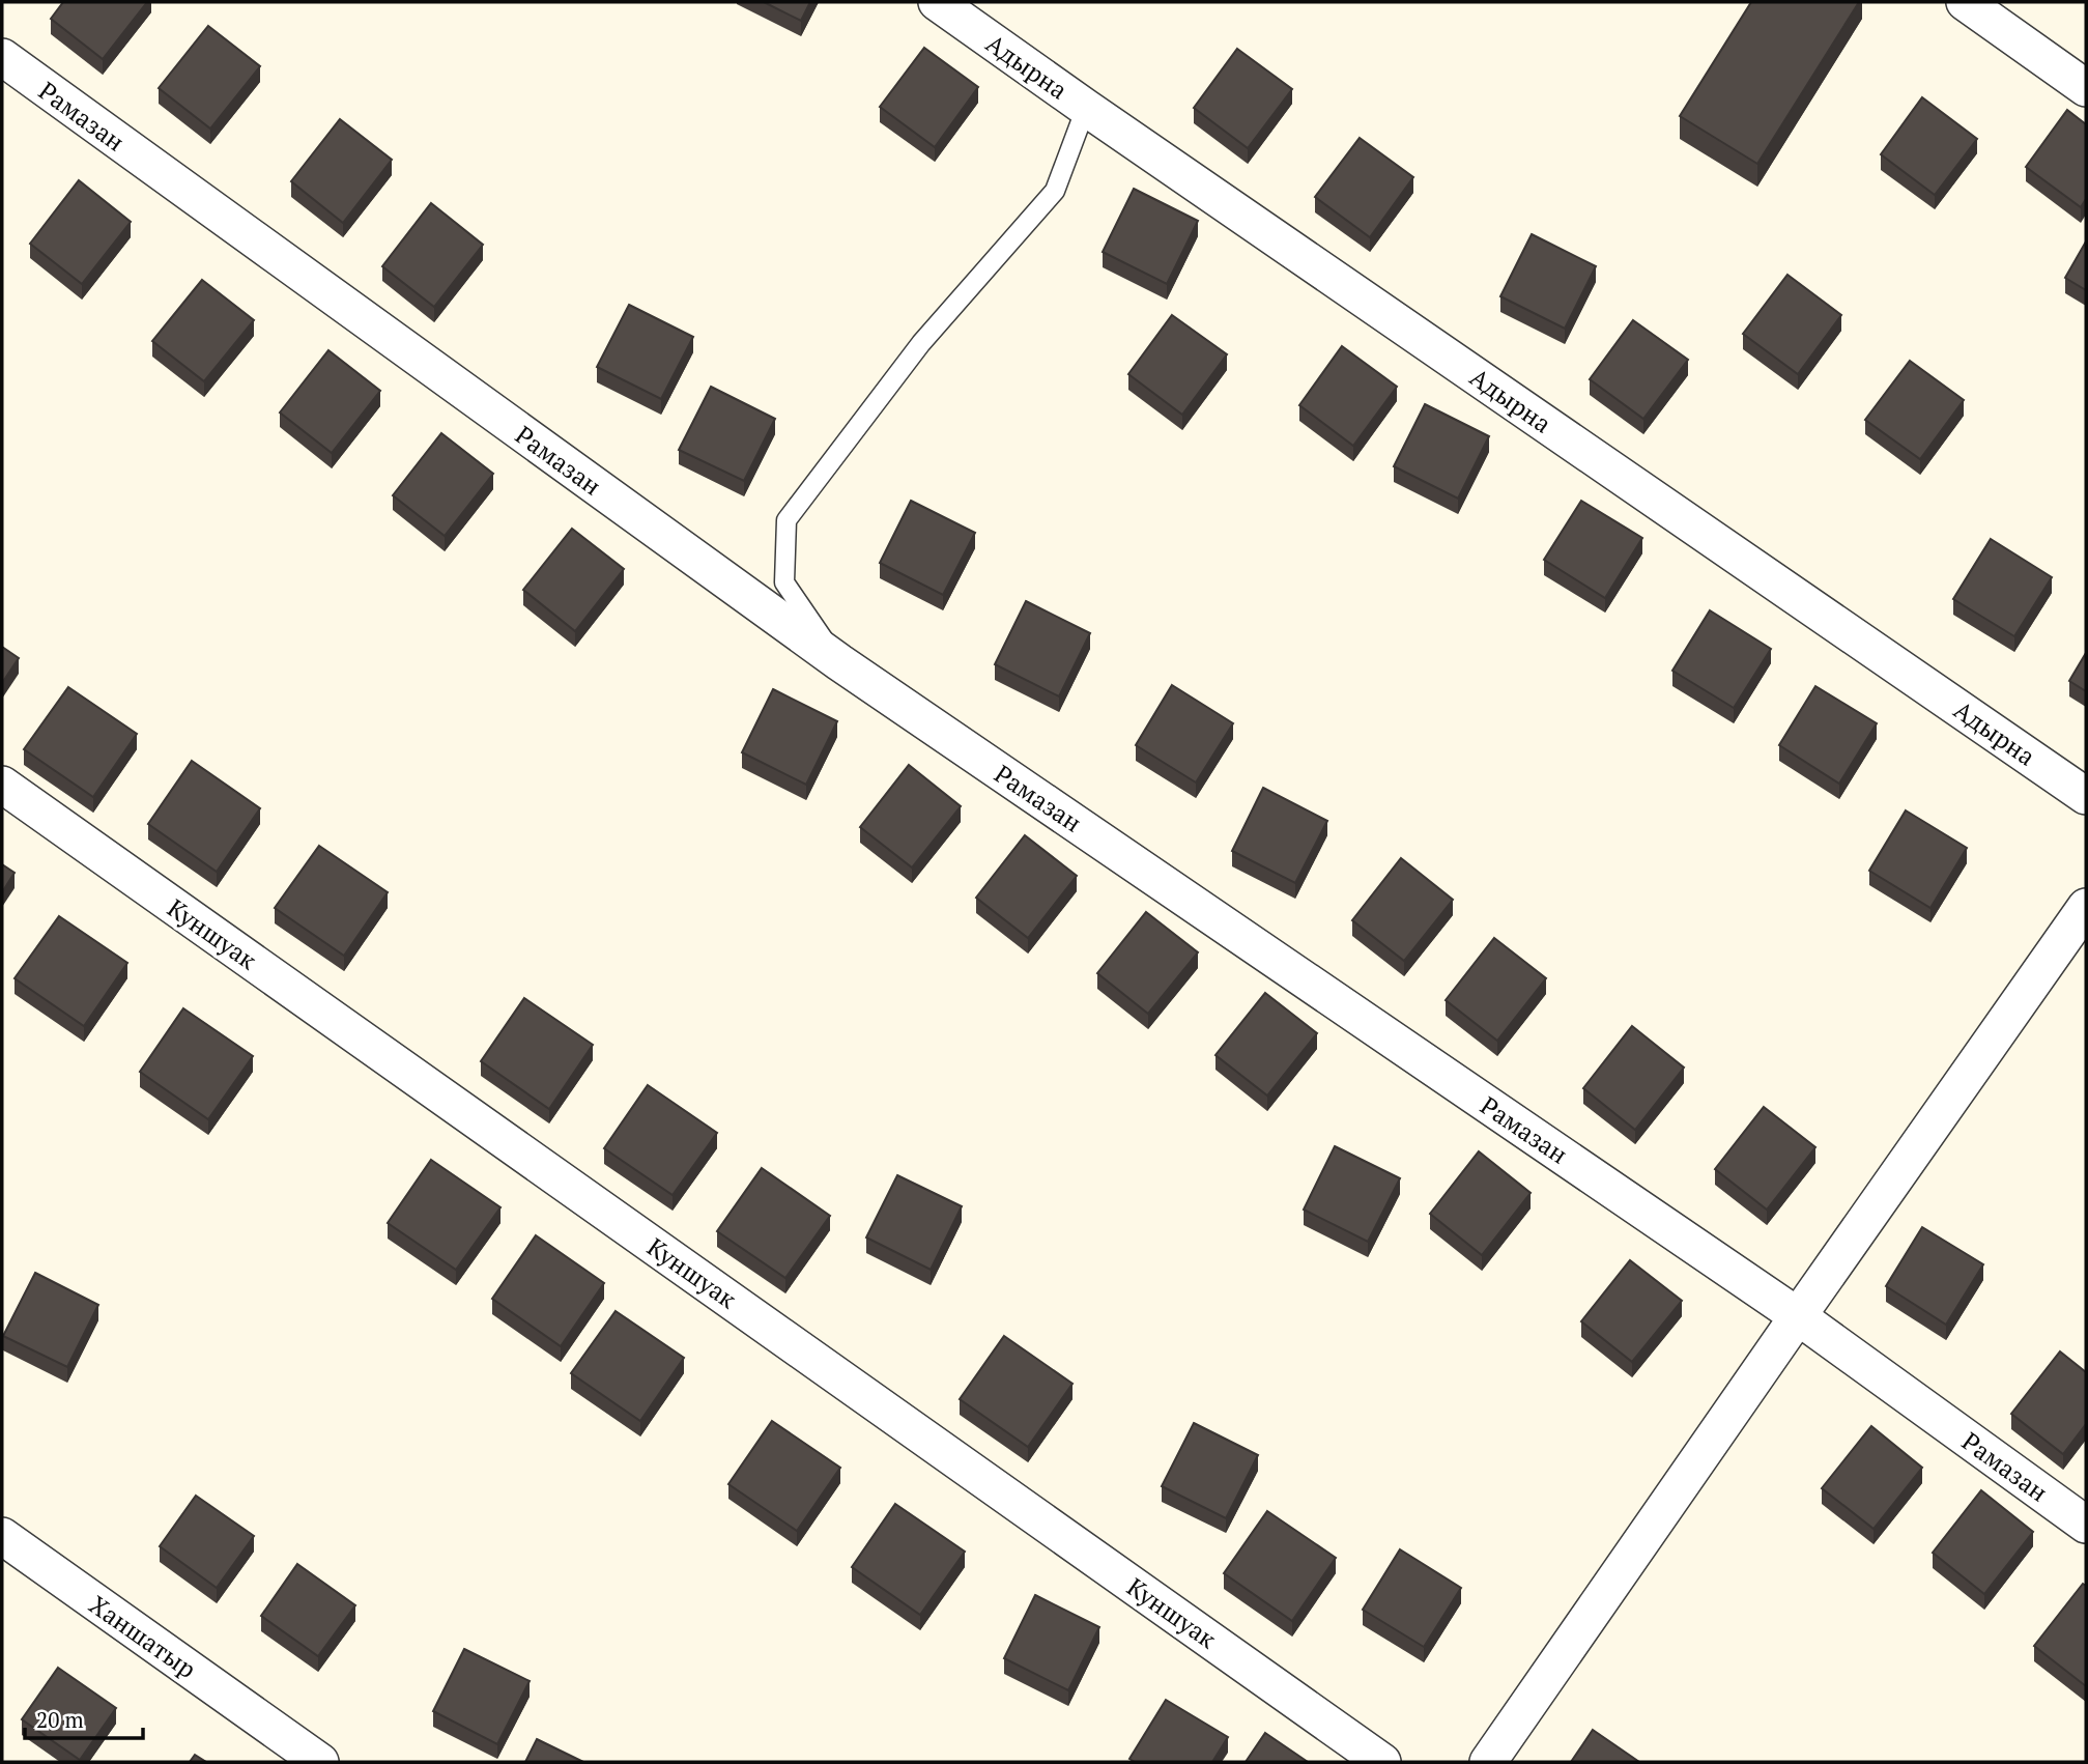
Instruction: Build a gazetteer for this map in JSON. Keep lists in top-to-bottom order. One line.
{"streets":{"street":["Адырна","Рамазан","Куншуак","Ханшатыр"]},"scale_bar":"20 m"}
